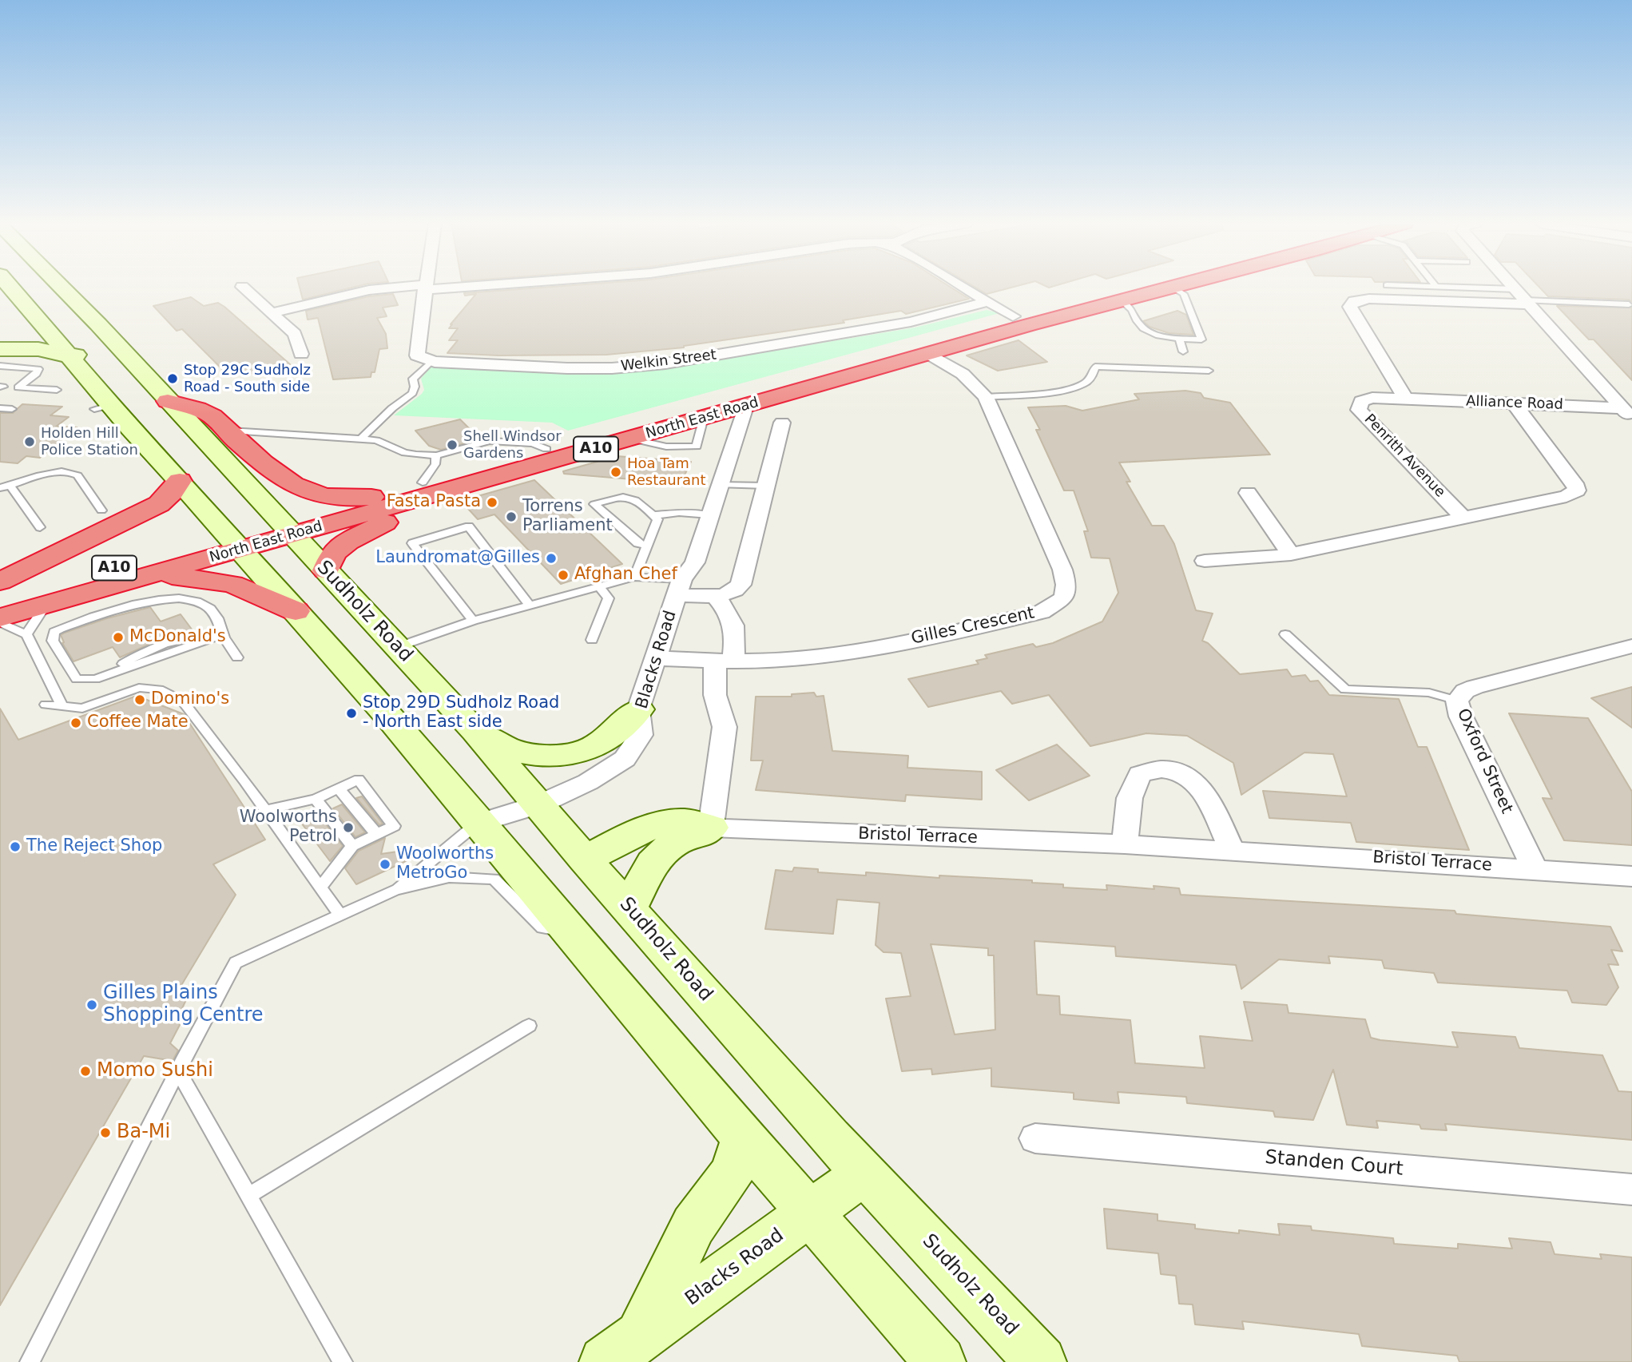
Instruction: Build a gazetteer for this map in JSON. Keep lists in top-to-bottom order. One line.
{"streets":{"highway":["North East Road","A10"],"main road":["Sudholz Road","Blacks Road"],"street":["Welkin Street","Alliance Road","Penrith Avenue","Gilles Crescent","Oxford Street","Bristol Terrace","Standen Court"]},"crossings":[["Alliance Road","Penrith Avenue"],["North East Road","Sudholz Road"],["North East Road","Gilles Crescent"],["North East Road","Blacks Road"],["Sudholz Road","Blacks Road"],["Gilles Crescent","Blacks Road"],["Oxford Street","Bristol Terrace"]],"places":["Stop 29C Sudholz Road - South side","Holden Hill Police Station","Shell Windsor Gardens","Hoa Tam Restaurant","Fasta Pasta","Torrens Parliament","Laundromat@Gilles","Afghan Chef","McDonald's","Domino's","Stop 29D Sudholz Road - North East side","Coffee Mate","Woolworths Petrol","The Reject Shop","Woolworths MetroGo","Gilles Plains Shopping Centre","Momo Sushi","Ba-Mi"]}
